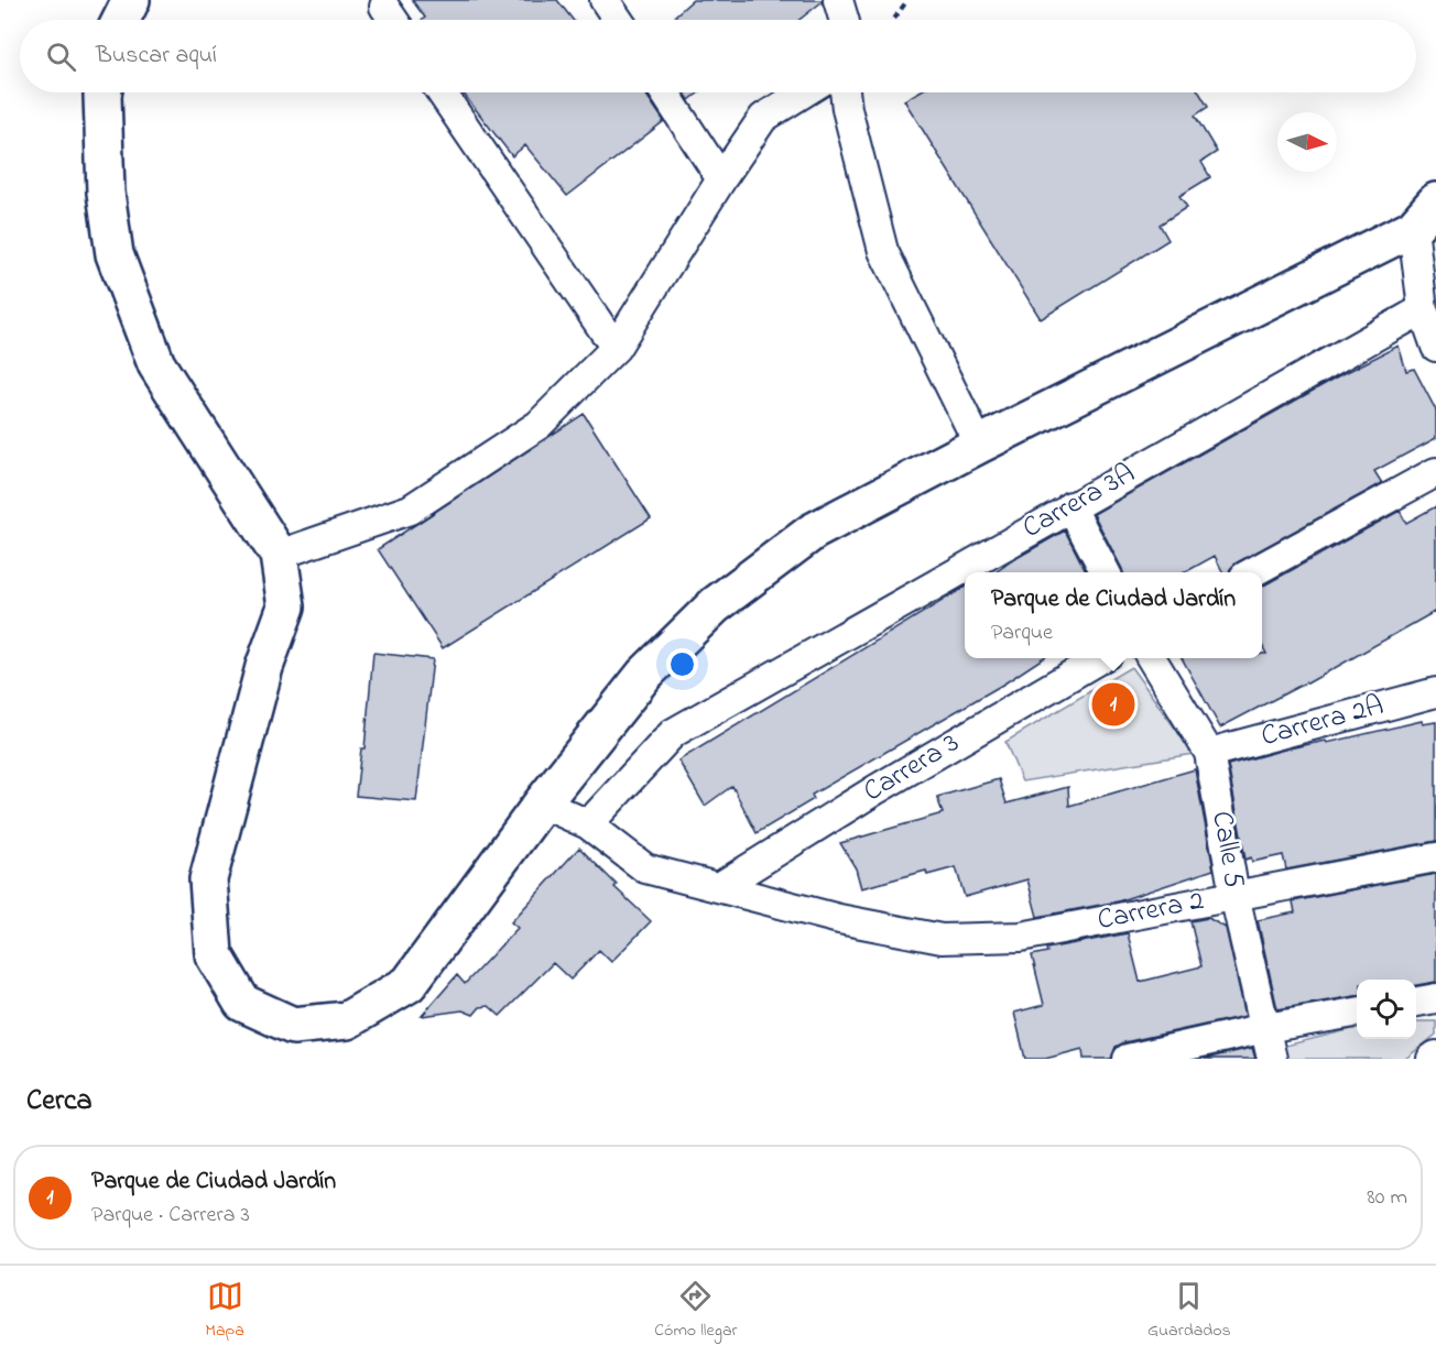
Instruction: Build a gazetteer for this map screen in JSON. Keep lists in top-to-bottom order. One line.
{"streets":{"street":["Carrera 3A","Carrera 2A","Carrera 3","Calle 5","Carrera 2"]},"crossings":[["Carrera 3A","Carrera 2"],["Carrera 2A","Calle 5"],["Carrera 3","Carrera 2"],["Calle 5","Carrera 2"]],"north":"right","page":{"search":"Buscar aquí","popup":["Parque de Ciudad Jardín","Parque"],"pins":"1","heading":"Cerca","list":[{"mark":"1","name":"Parque de Ciudad Jardín","note":"Parque · Carrera 3","value":"80 m"}],"nav":["Mapa","Cómo llegar","Guardados"]}}
